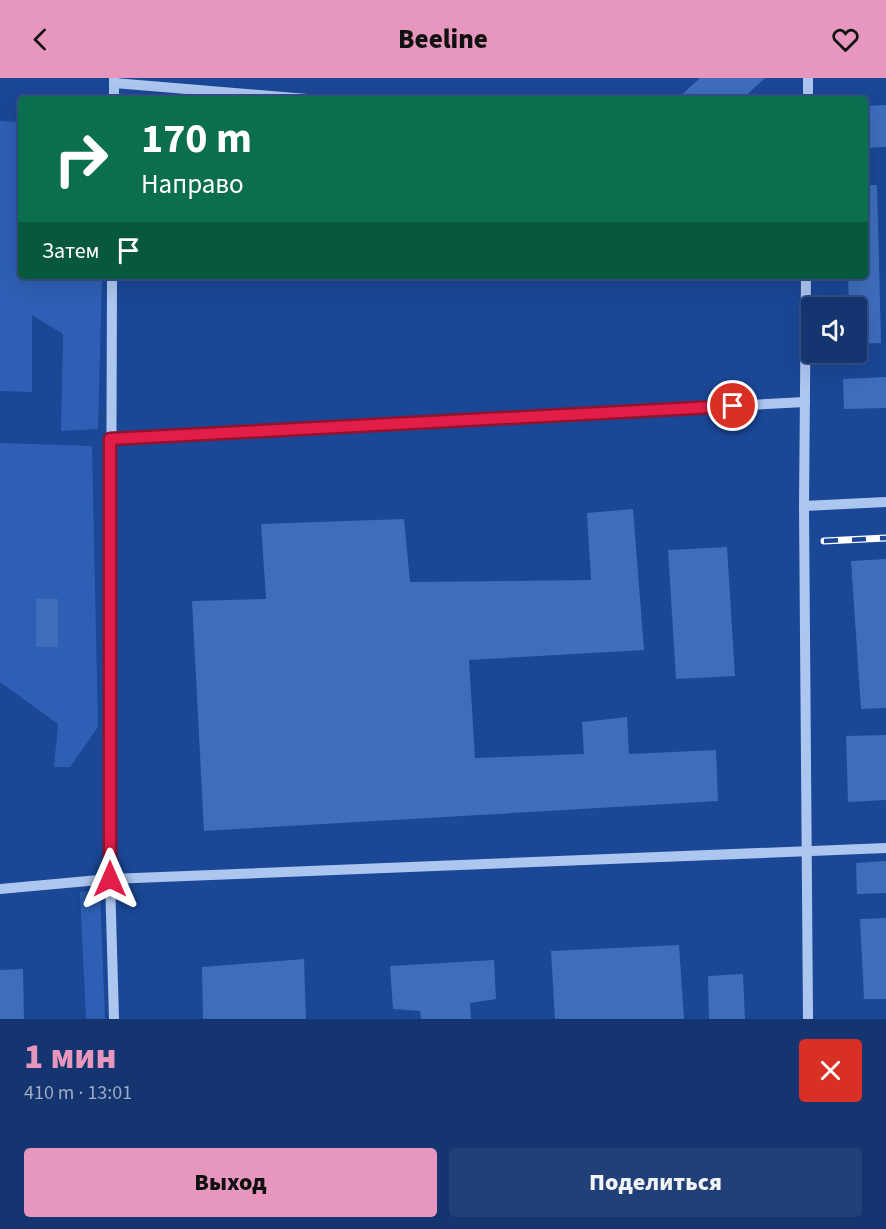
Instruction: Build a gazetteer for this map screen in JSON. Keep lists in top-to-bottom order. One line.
{"page":{"header":"Beeline","turn":["170 m","Направо"],"then":"Затем","heading":["1 мин","410 m · 13:01"],"buttons":["Выход","Поделиться"]}}
